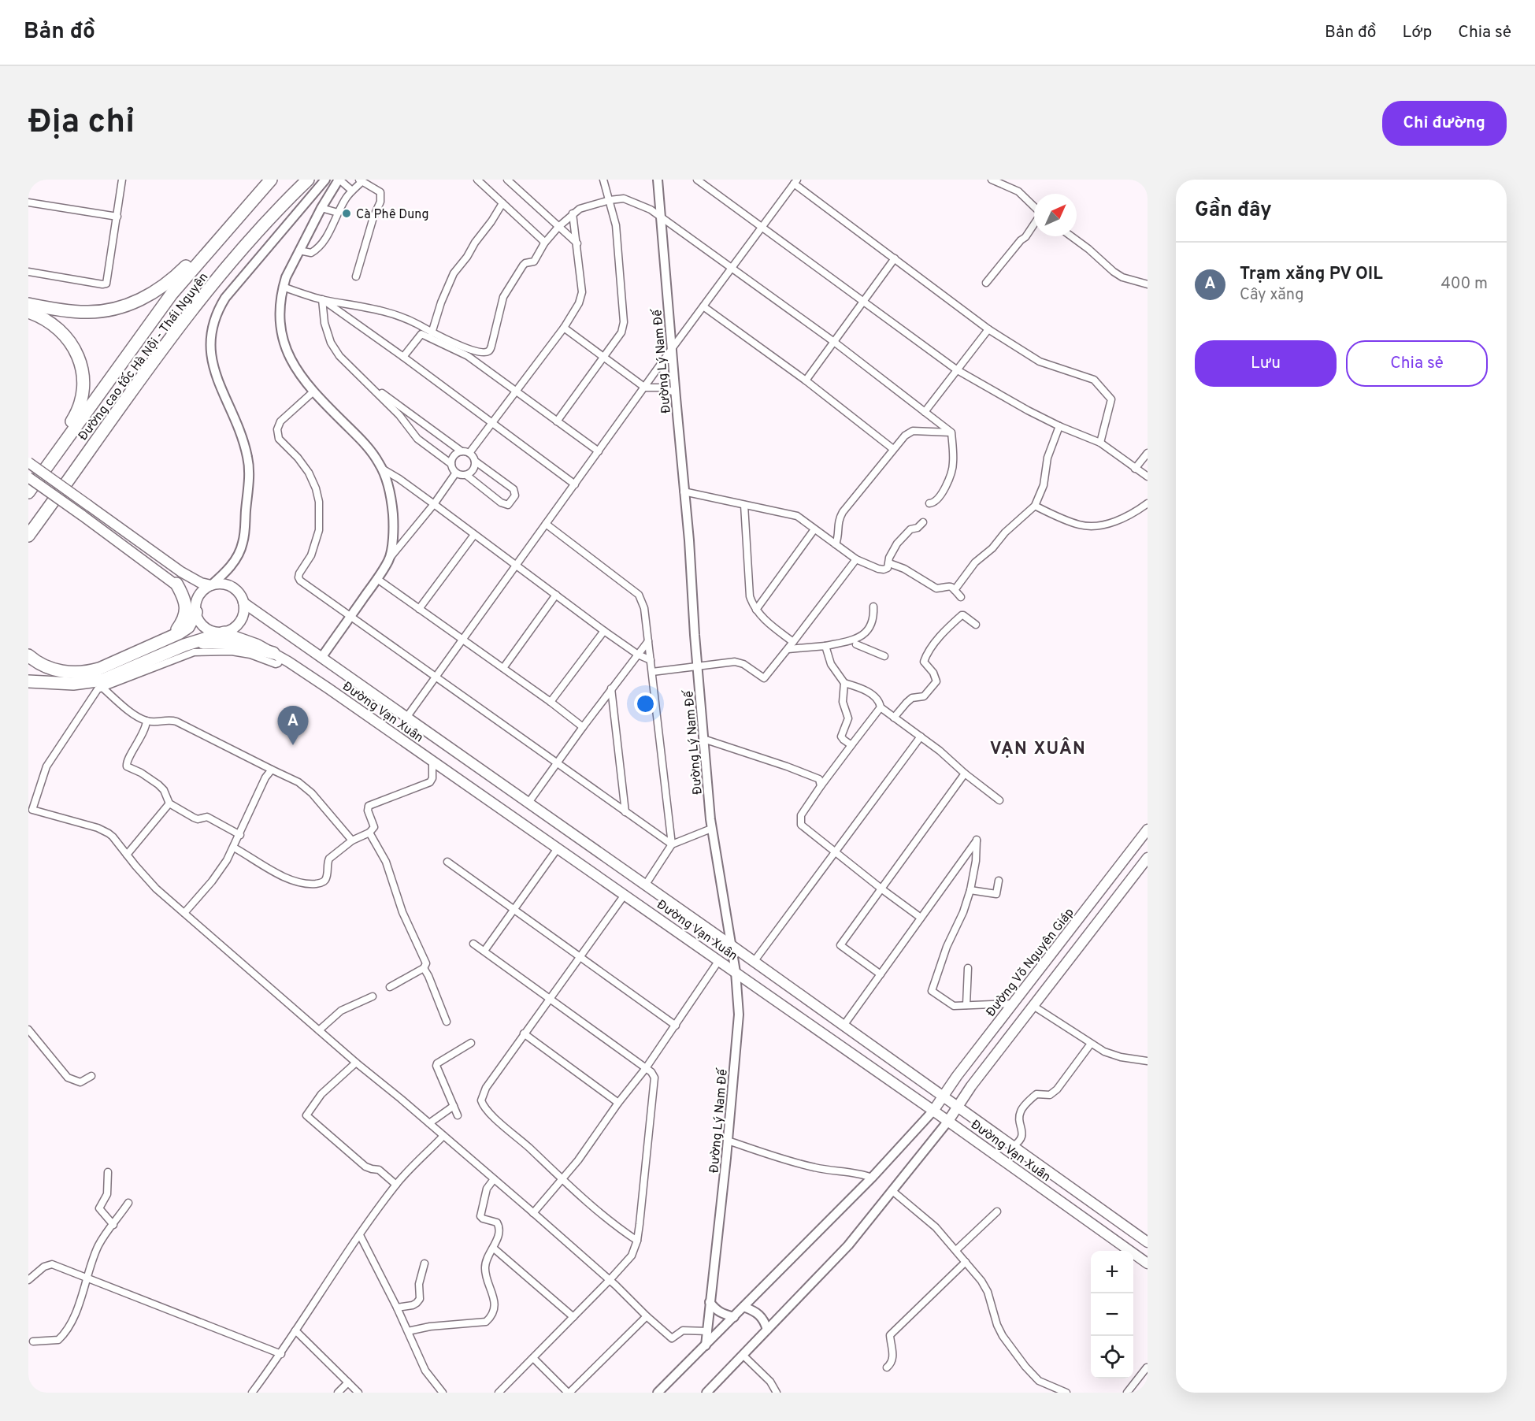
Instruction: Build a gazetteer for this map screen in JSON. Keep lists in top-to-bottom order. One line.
{"streets":{"highway":["Đường cao tốc Hà Nội - Thái Nguyên"],"main road":["Đường Vạn Xuân","Đường Võ Nguyên Giáp"],"street":["Đường Lý Nam Đế"]},"crossings":[["Đường Lý Nam Đế","Đường Vạn Xuân"],["Đường Vạn Xuân","Đường Võ Nguyên Giáp"]],"districts":["VẠN XUÂN"],"places":["Cà Phê Dung"],"north":"top right","page":{"header":"Bản đồ","nav":["Bản đồ","Lớp","Chia sẻ"],"buttons":["Chỉ đường",["Lưu","Chia sẻ"]],"title":"Địa chỉ","heading":"Gần đây","list":[{"mark":"A","name":"Trạm xăng PV OIL","note":"Cây xăng","value":"400 m"}],"pins":"A","map_buttons":["+","−"]}}
